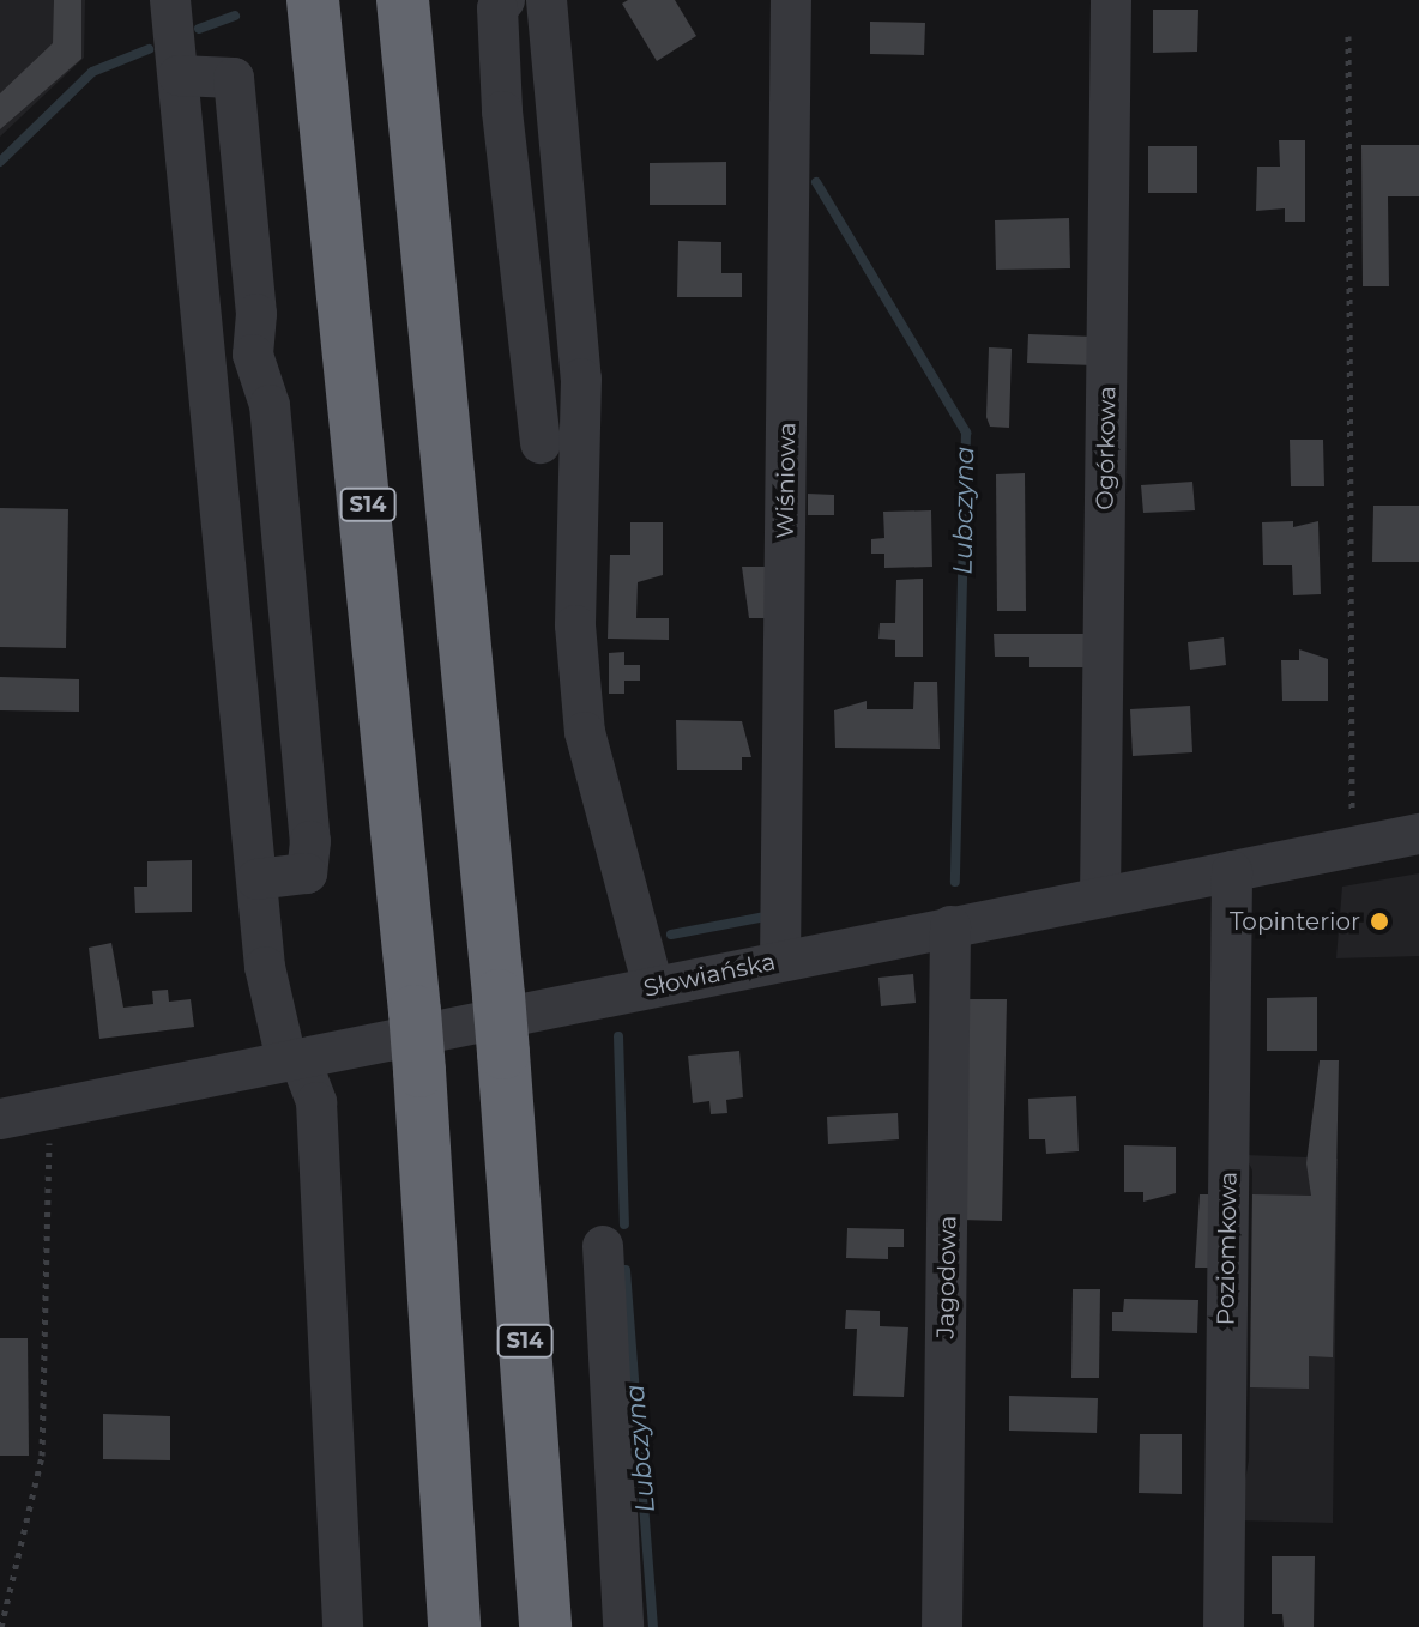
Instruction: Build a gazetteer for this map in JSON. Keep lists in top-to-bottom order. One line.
{"streets":{"highway":["S14"],"street":["Ogórkowa","Wiśniowa","Słowiańska","Poziomkowa","Jagodowa"]},"crossings":[["Ogórkowa","Słowiańska"],["Wiśniowa","Słowiańska"],["Słowiańska","Poziomkowa"],["Słowiańska","Jagodowa"]],"water":["Lubczyna"],"places":["Topinterior"]}
